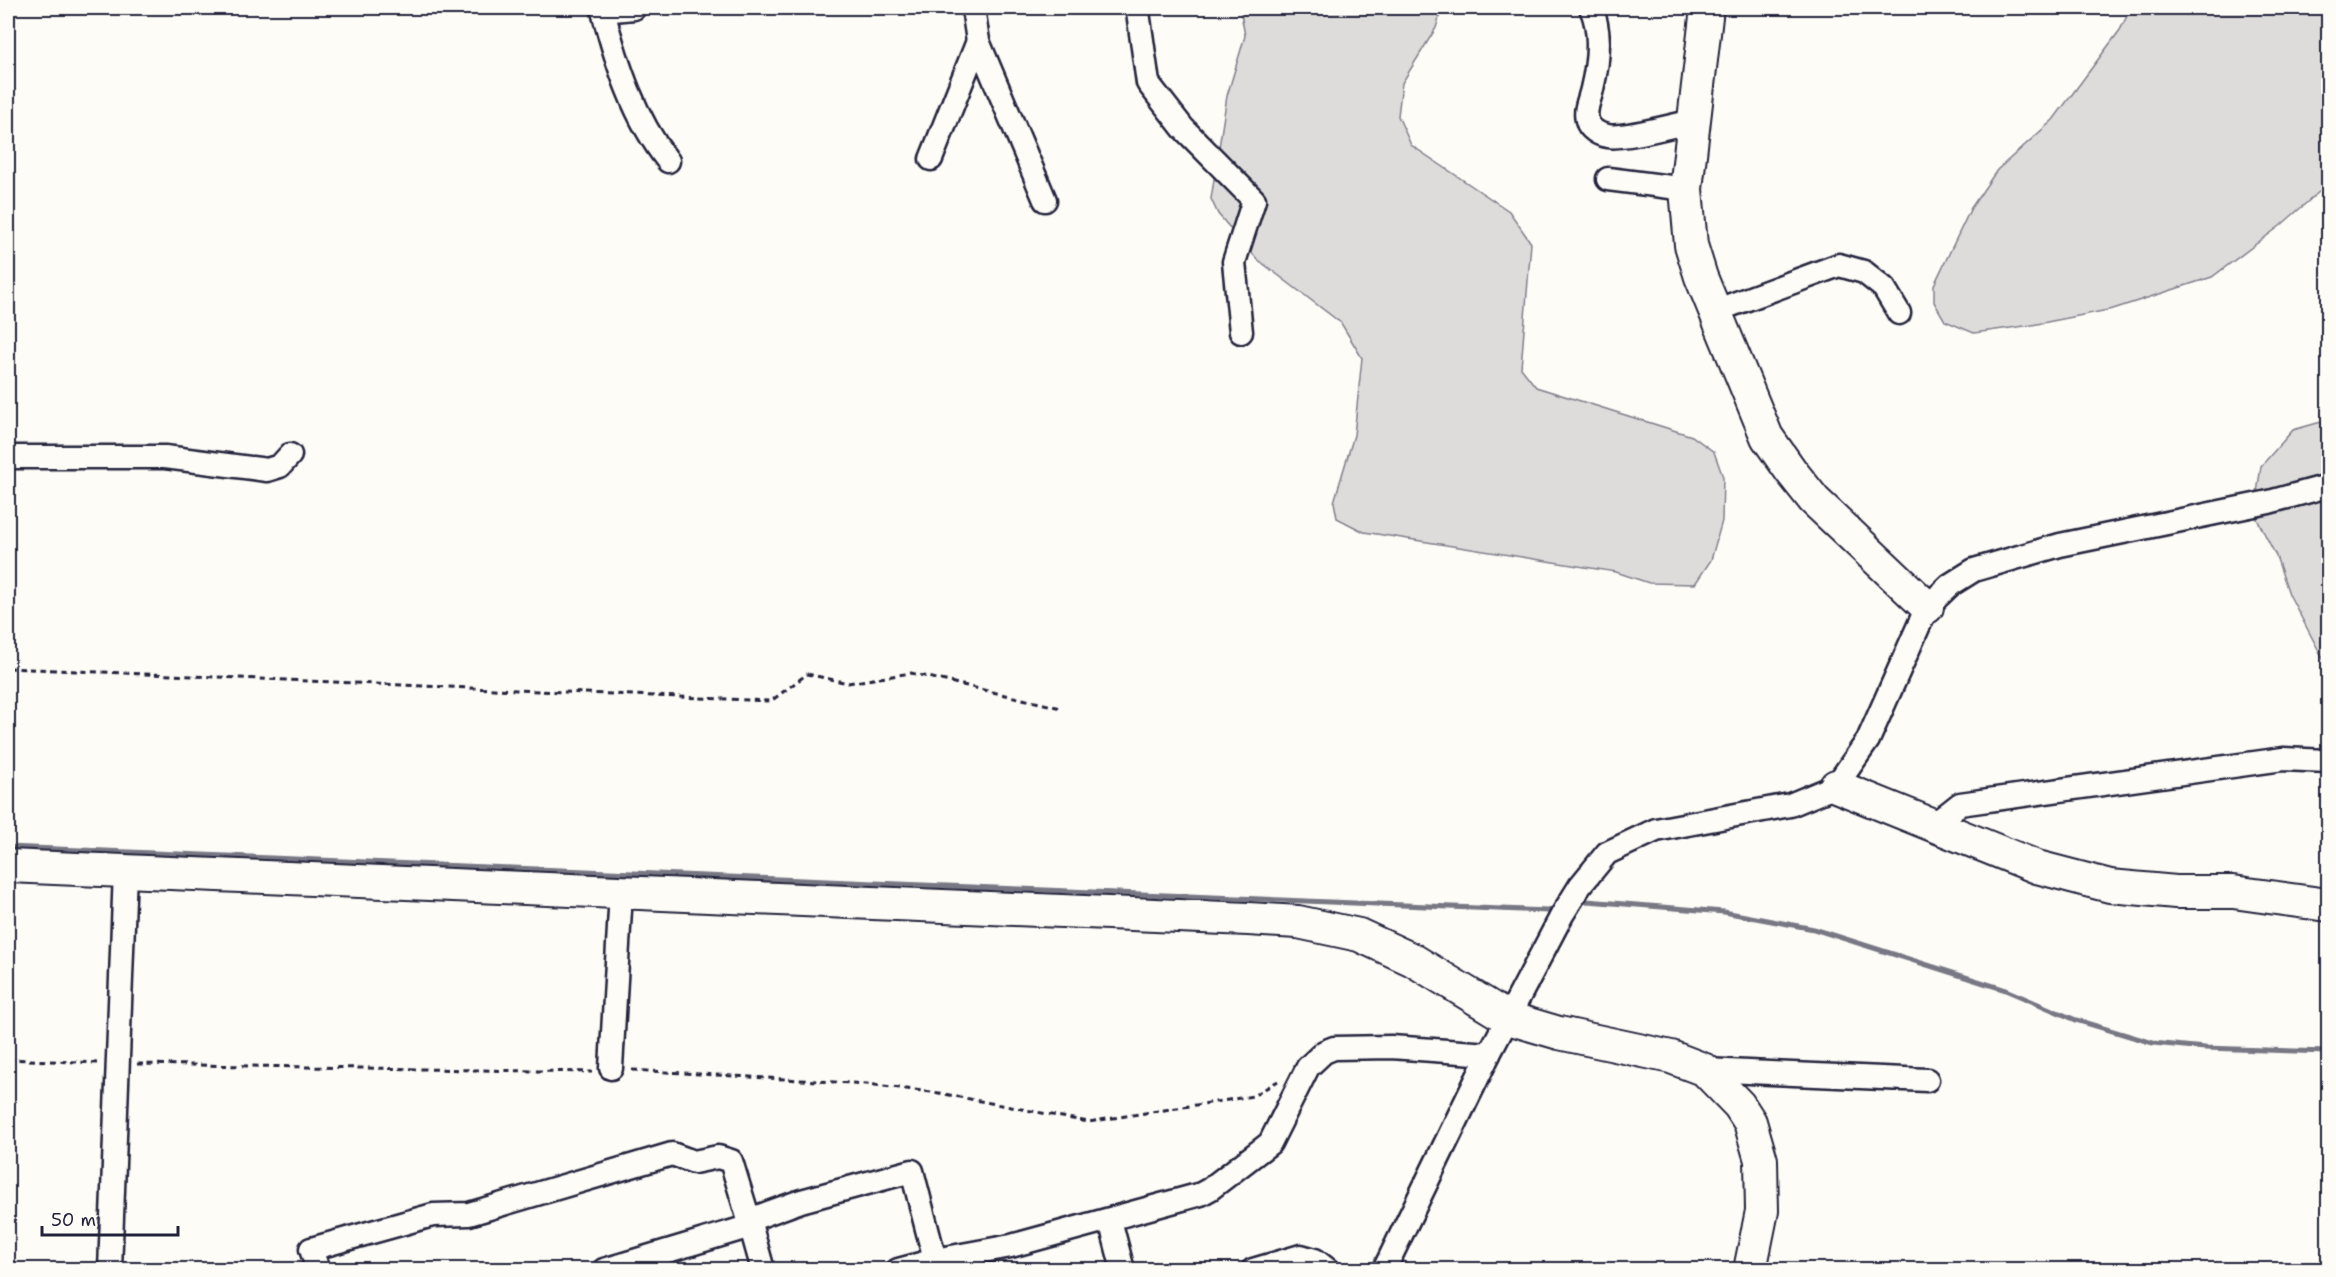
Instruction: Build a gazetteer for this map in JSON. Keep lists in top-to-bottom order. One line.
{"scale_bar":"50 m"}
